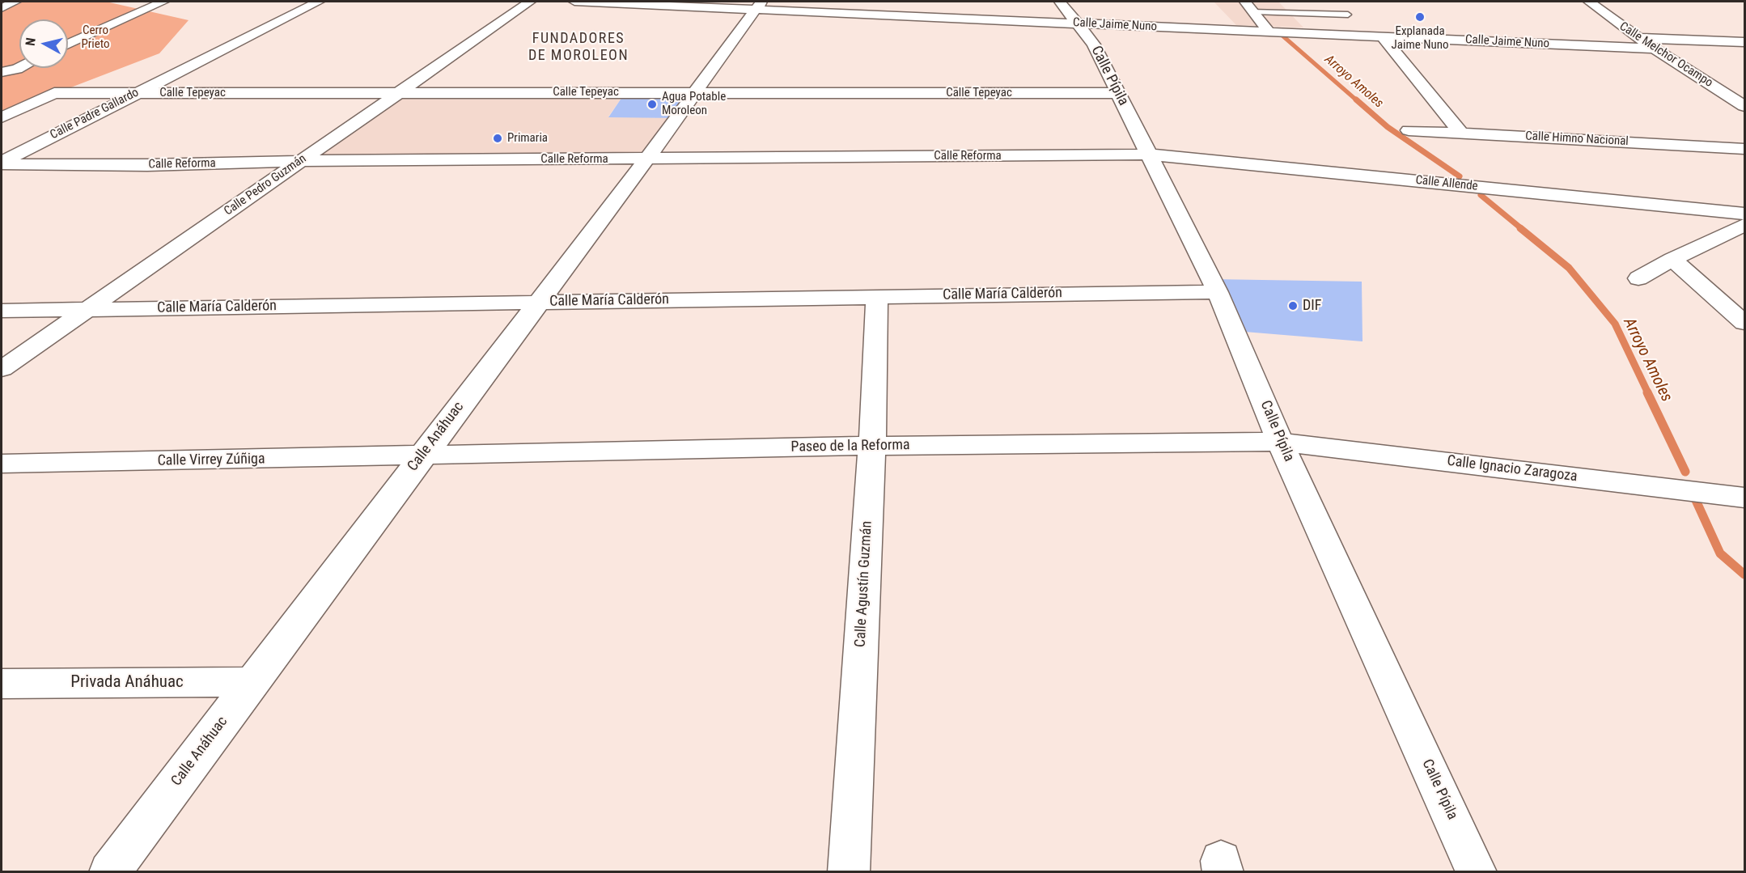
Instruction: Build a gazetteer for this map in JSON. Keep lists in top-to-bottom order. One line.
{"streets":{"street":["Calle Jaime Nuno","Calle Melchor Ocampo","Calle Pípila","Calle Tepeyac","Calle Padre Gallardo","Calle Himno Nacional","Calle Reforma","Calle Allende","Calle Pedro Guzmán","Calle María Calderón","Calle Anáhuac","Paseo de la Reforma","Calle Virrey Zúñiga","Calle Ignacio Zaragoza","Calle Agustín Guzmán","Privada Anáhuac"]},"crossings":[["Calle Jaime Nuno","Calle Melchor Ocampo"],["Calle Jaime Nuno","Calle Pípila"],["Calle Jaime Nuno","Calle Anáhuac"],["Calle Pípila","Calle Tepeyac"],["Calle Pípila","Calle Reforma"],["Calle Pípila","Calle Allende"],["Calle Pípila","Calle María Calderón"],["Calle Pípila","Paseo de la Reforma"],["Calle Pípila","Calle Ignacio Zaragoza"],["Calle Tepeyac","Calle Padre Gallardo"],["Calle Tepeyac","Calle Pedro Guzmán"],["Calle Tepeyac","Calle Anáhuac"],["Calle Padre Gallardo","Calle Reforma"],["Calle Reforma","Calle Allende"],["Calle Reforma","Calle Pedro Guzmán"],["Calle Reforma","Calle Anáhuac"],["Calle Pedro Guzmán","Calle María Calderón"],["Calle María Calderón","Calle Anáhuac"],["Calle María Calderón","Calle Agustín Guzmán"],["Calle Anáhuac","Paseo de la Reforma"],["Calle Anáhuac","Calle Virrey Zúñiga"],["Calle Anáhuac","Privada Anáhuac"],["Paseo de la Reforma","Calle Virrey Zúñiga"],["Paseo de la Reforma","Calle Ignacio Zaragoza"],["Paseo de la Reforma","Calle Agustín Guzmán"]],"districts":["FUNDADORES DE MOROLEON"],"water":["Arroyo Amoles"],"parks":["Cerro Prieto"],"places":["Explanada Jaime Nuno","Agua Potable Moroleon","Primaria","DIF"],"north":"left"}
